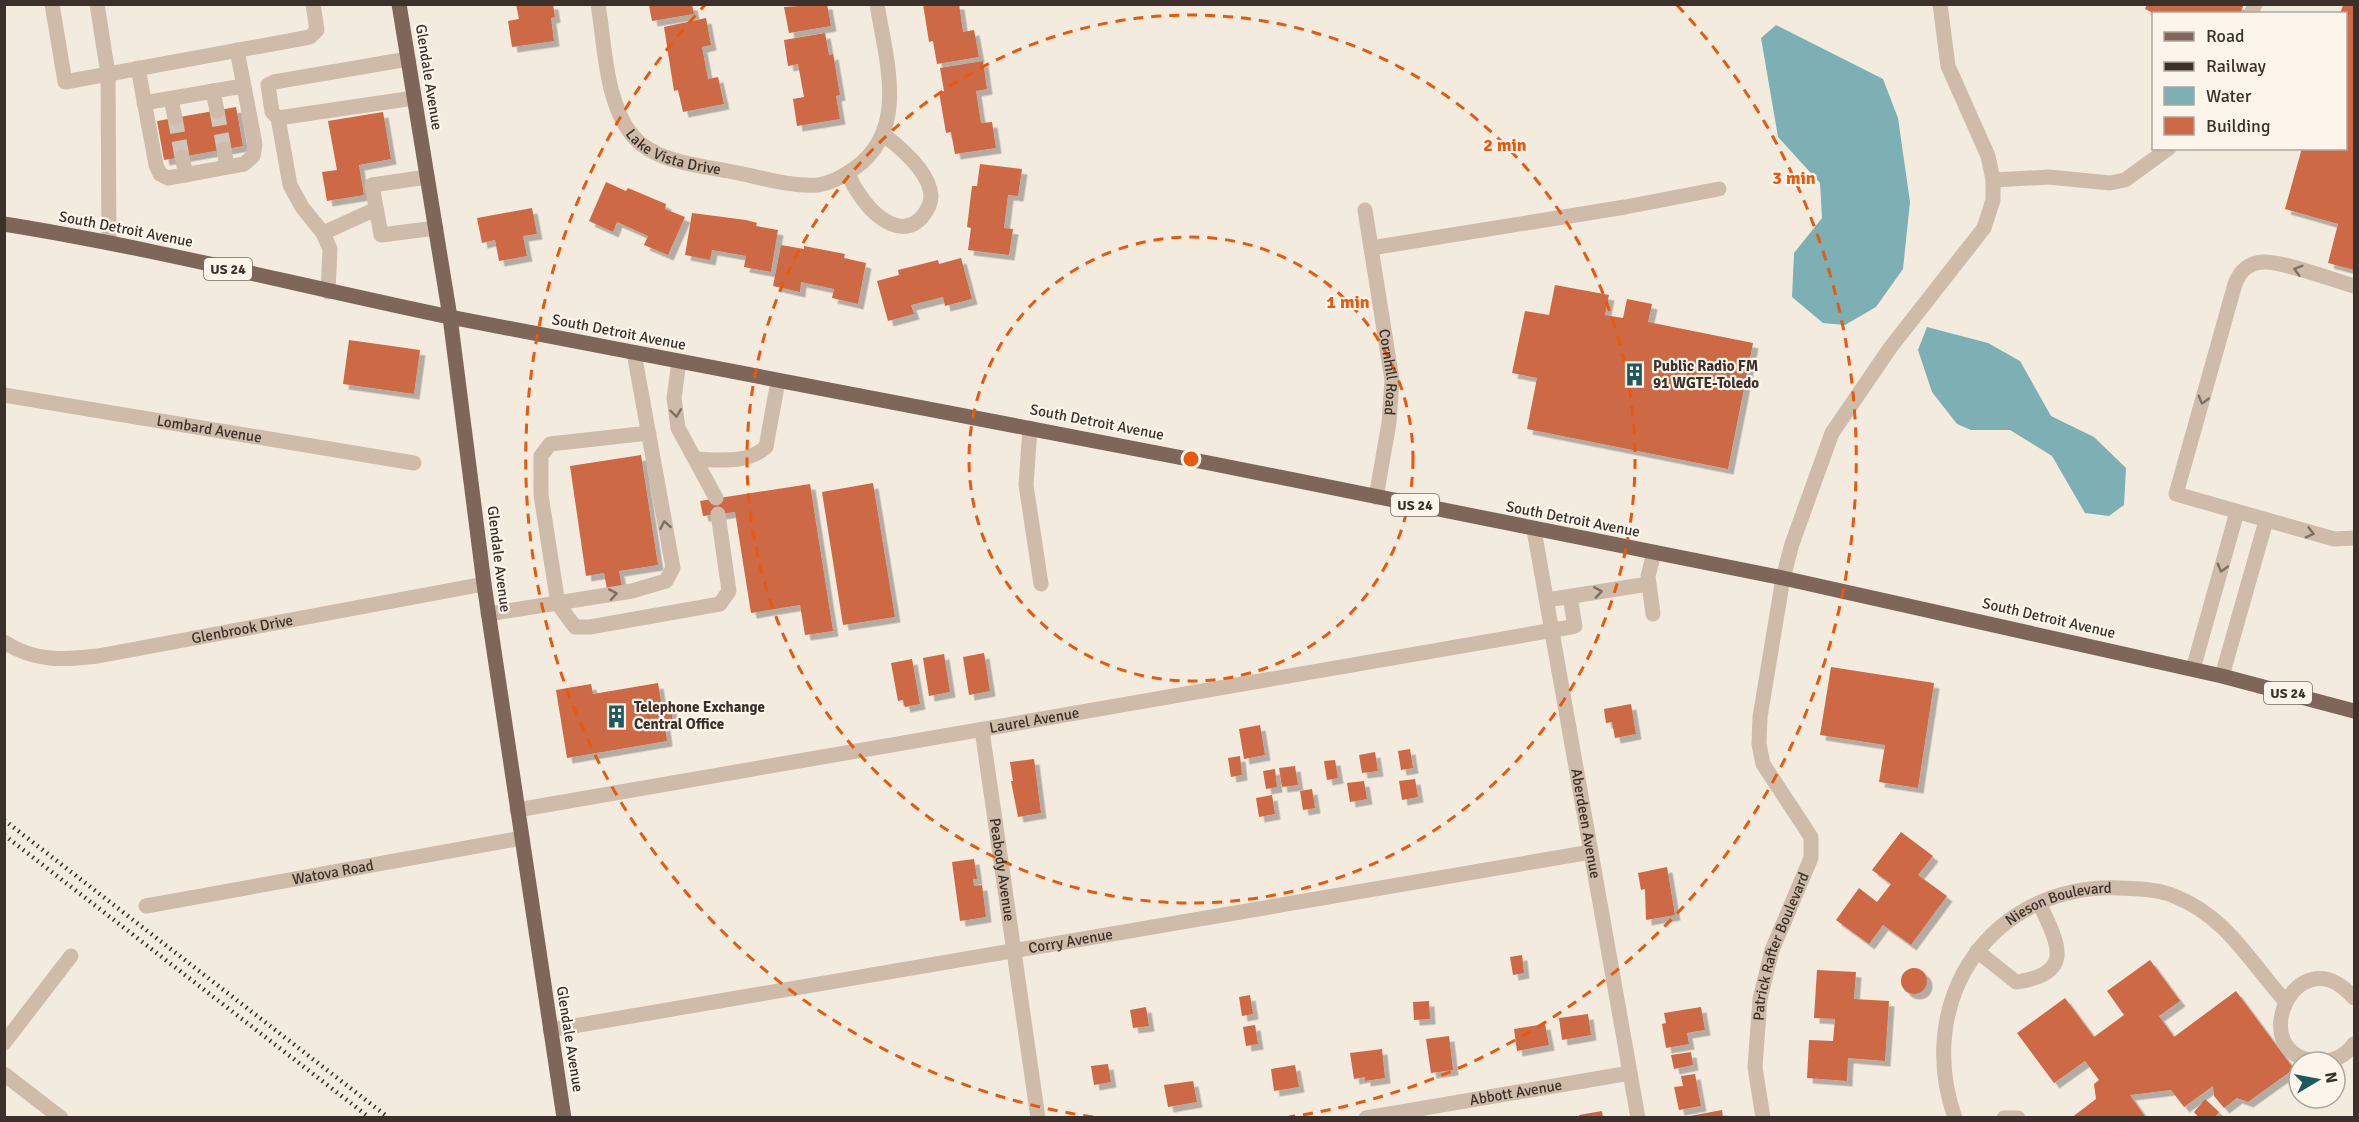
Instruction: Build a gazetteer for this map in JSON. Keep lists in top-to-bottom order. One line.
{"streets":{"main road":["Glendale Avenue","South Detroit Avenue","US 24"],"street":["Lake Vista Drive","Cornhill Road","Lombard Avenue","Glenbrook Drive","Laurel Avenue","Aberdeen Avenue","Peabody Avenue","Watova Road","Nieson Boulevard","Corry Avenue","Patrick Rafter Boulevard","Abbott Avenue"]},"crossings":[["Glendale Avenue","South Detroit Avenue"],["Glendale Avenue","Glenbrook Drive"],["Glendale Avenue","Laurel Avenue"],["Glendale Avenue","Watova Road"],["Glendale Avenue","Corry Avenue"],["South Detroit Avenue","Cornhill Road"],["South Detroit Avenue","Aberdeen Avenue"],["South Detroit Avenue","Patrick Rafter Boulevard"],["Laurel Avenue","Aberdeen Avenue"],["Laurel Avenue","Peabody Avenue"],["Aberdeen Avenue","Corry Avenue"],["Aberdeen Avenue","Abbott Avenue"],["Peabody Avenue","Corry Avenue"]],"places":{"building":["Public Radio FM 91 WGTE-Toledo","Telephone Exchange Central Office"]},"legend":["Road","Railway","Water","Building"],"north":"right","rings":["2 min","3 min","1 min"]}
